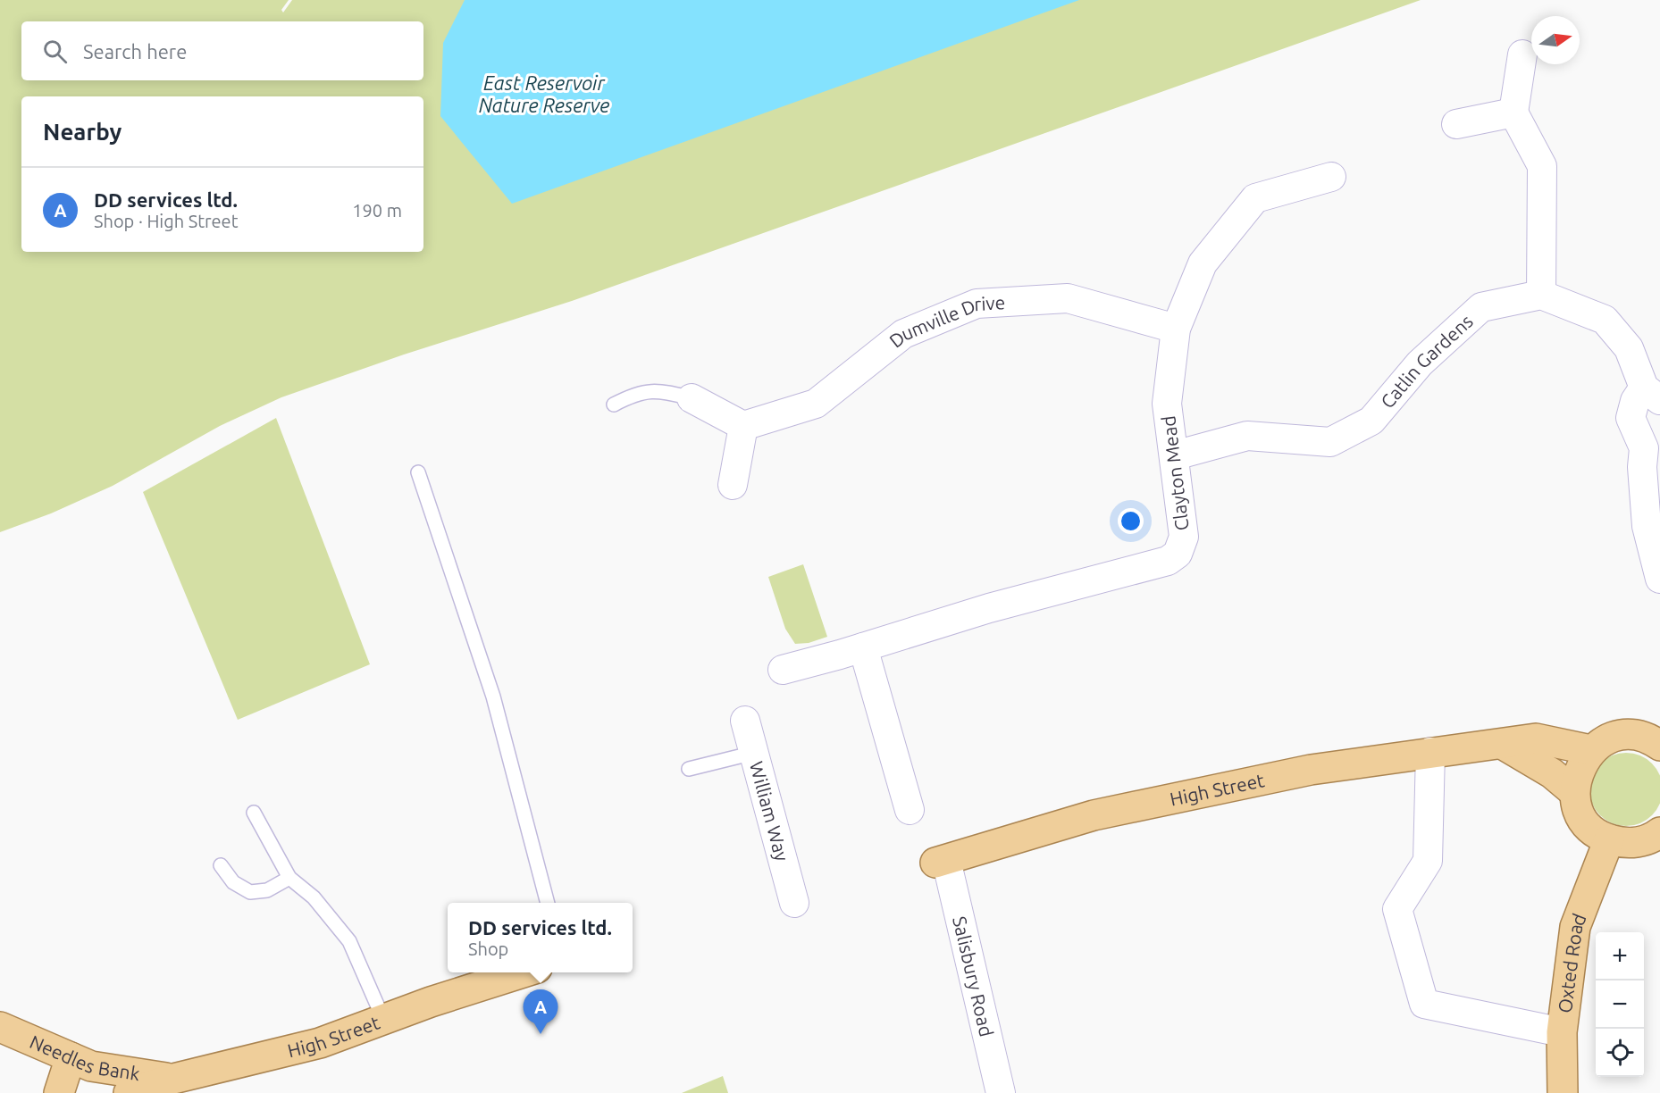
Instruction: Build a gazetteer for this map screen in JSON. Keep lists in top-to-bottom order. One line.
{"streets":{"main road":["High Street","Oxted Road","Needles Bank"],"street":["Dumville Drive","Catlin Gardens","Clayton Mead","William Way","Salisbury Road"]},"crossings":[["Dumville Drive","Clayton Mead"],["Catlin Gardens","Clayton Mead"],["High Street","Salisbury Road"],["High Street","Needles Bank"]],"water":["East Reservoir Nature Reserve"],"north":"right","page":{"search":"Search here","heading":"Nearby","list":[{"mark":"A","name":"DD services ltd.","note":"Shop · High Street","value":"190 m"}],"popup":["DD services ltd.","Shop"],"map_buttons":["+","−"],"pins":"A"}}
